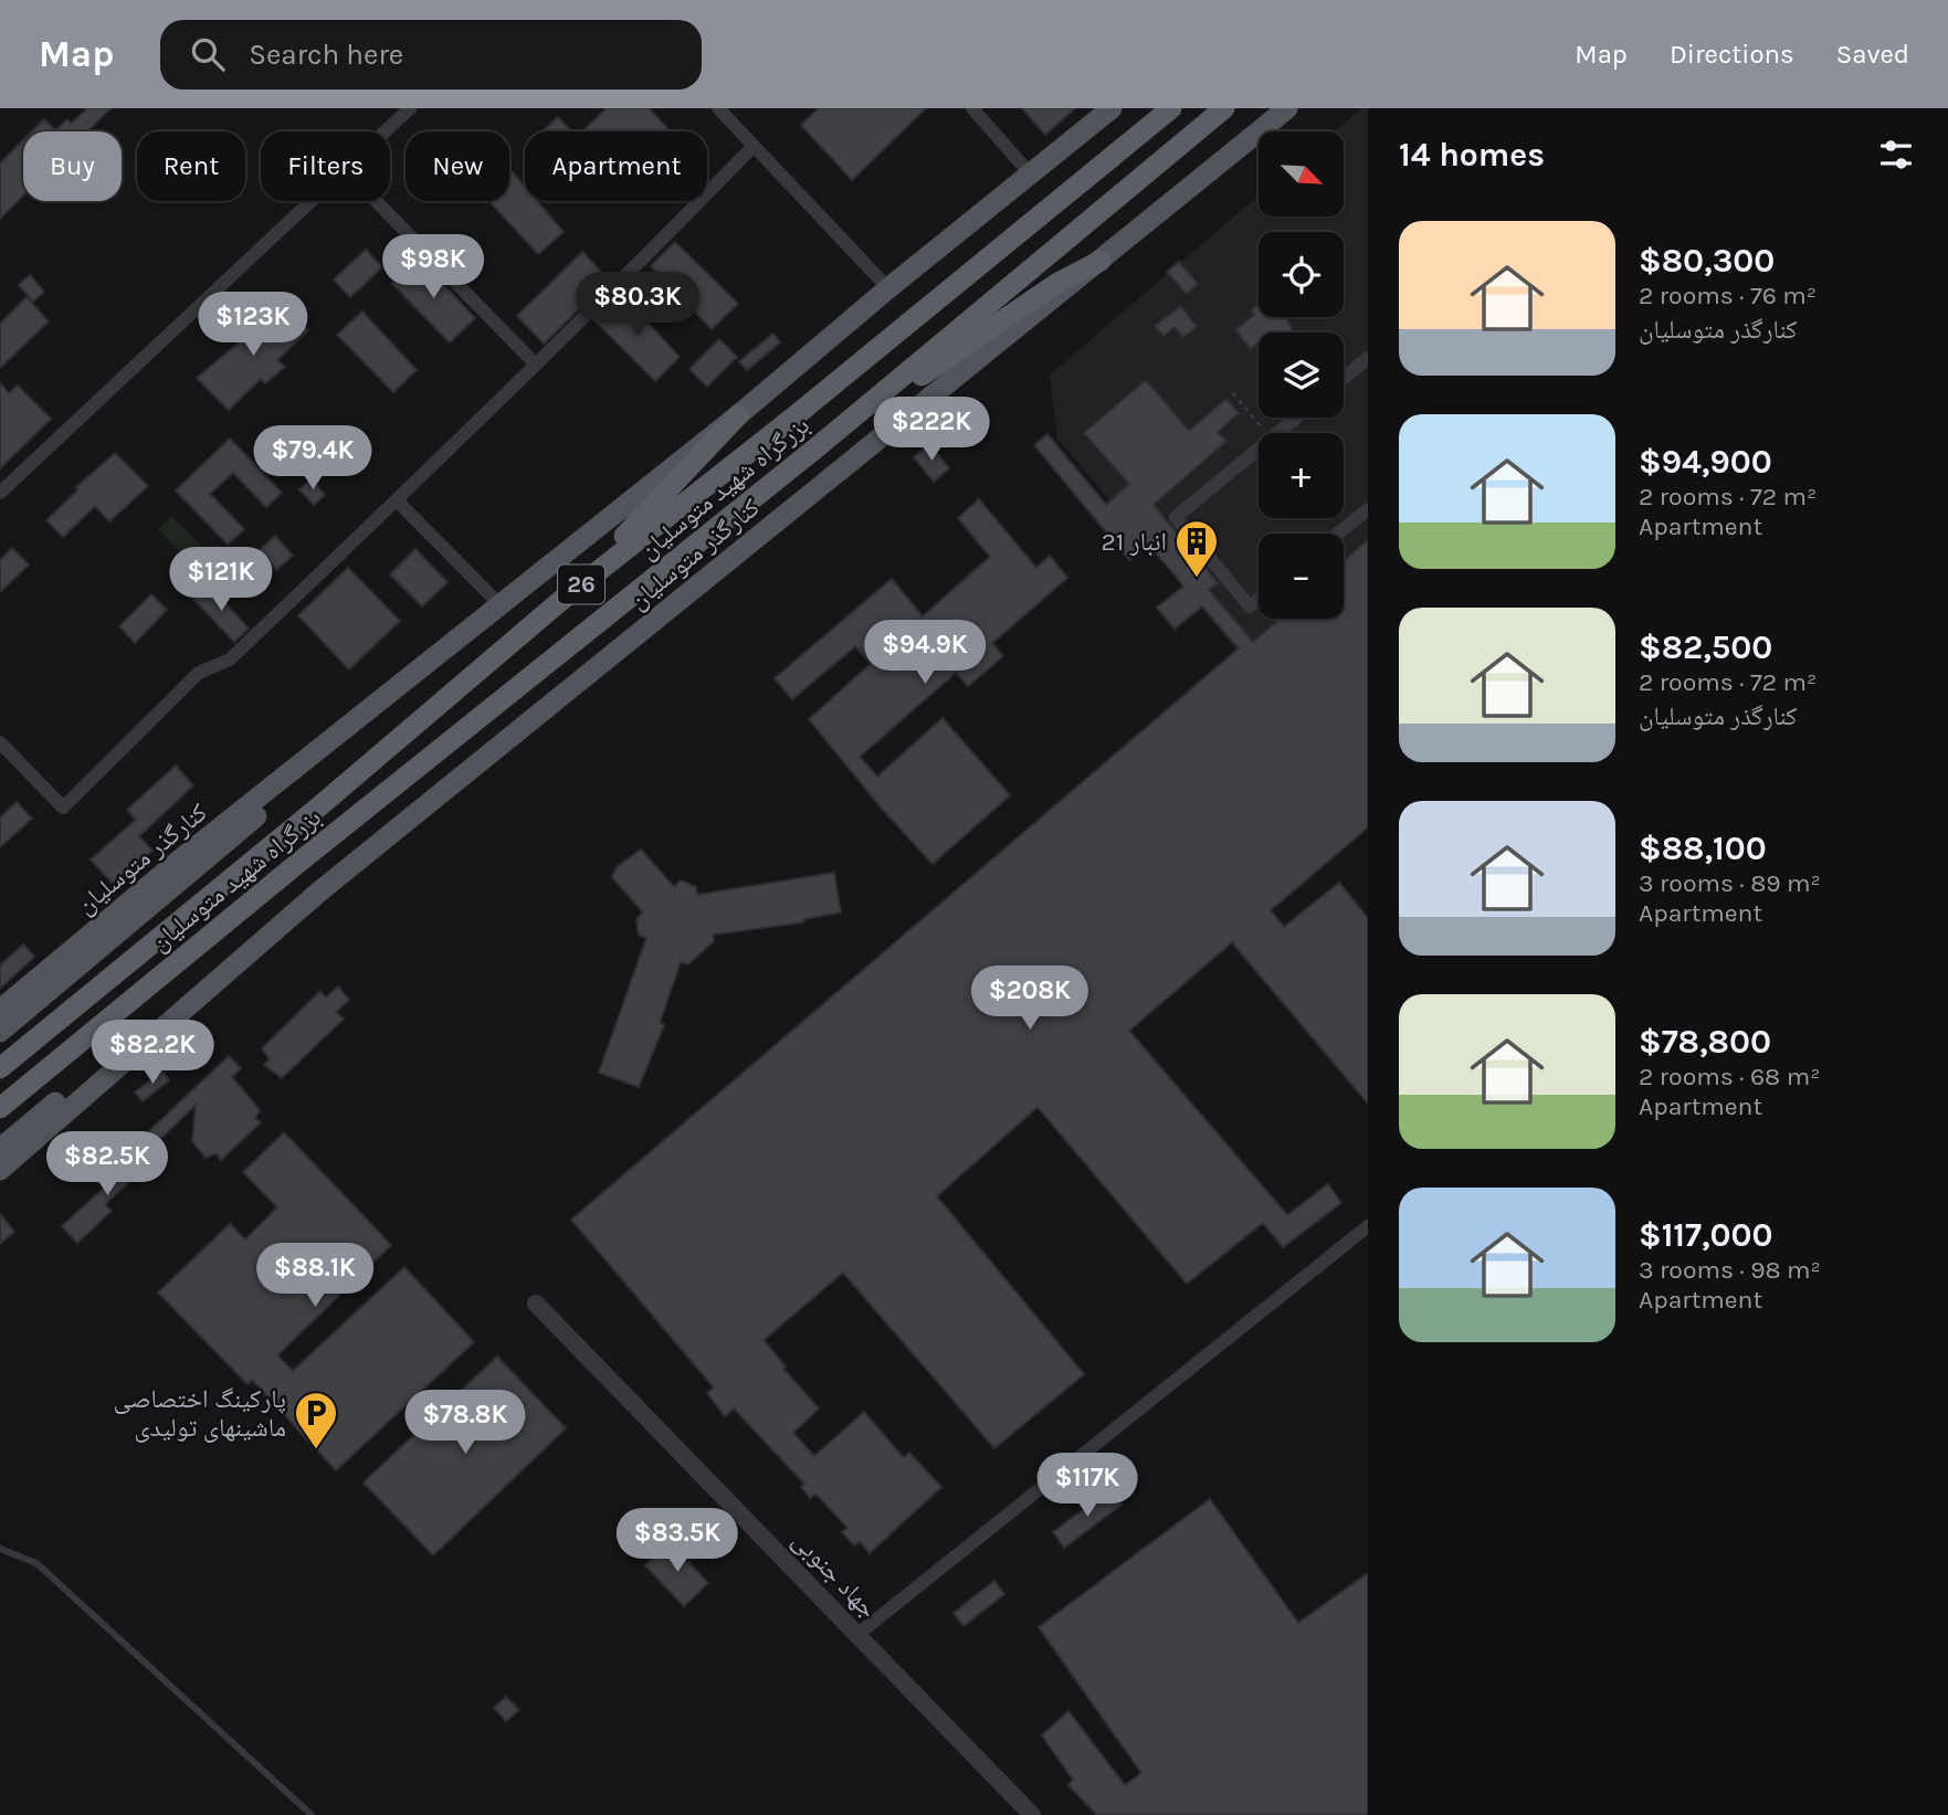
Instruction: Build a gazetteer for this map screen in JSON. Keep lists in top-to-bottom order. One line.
{"streets":{"highway":["بزرگراه شهید متوسلیان","26"],"main road":["کنارگذر متوسلیان"],"street":["جهاد جنوبی"]},"places":{"building":["انبار 21"],"parking":["پارکینگ اختصاصی ماشینهای تولیدی"]},"north":"bottom right","page":{"header":"Map","search":"Search here","nav":["Map","Directions","Saved"],"heading":"14 homes","map_buttons":["+","−"],"chip":["Buy","Rent","Filters","New","Apartment"],"list":[{"name":"$80,300","note":"2 rooms · 76 m² · کنارگذر متوسلیان"},{"name":"$94,900","note":"2 rooms · 72 m² · Apartment"},{"name":"$82,500","note":"2 rooms · 72 m² · کنارگذر متوسلیان"},{"name":"$88,100","note":"3 rooms · 89 m² · Apartment"},{"name":"$78,800","note":"2 rooms · 68 m² · Apartment"},{"name":"$117,000","note":"3 rooms · 98 m² · Apartment"}],"price":["$98K","$80.3K","$123K","$222K","$79.4K","$121K","$94.9K","$208K","$82.2K","$82.5K","$88.1K","$78.8K","$117K","$83.5K"]}}
